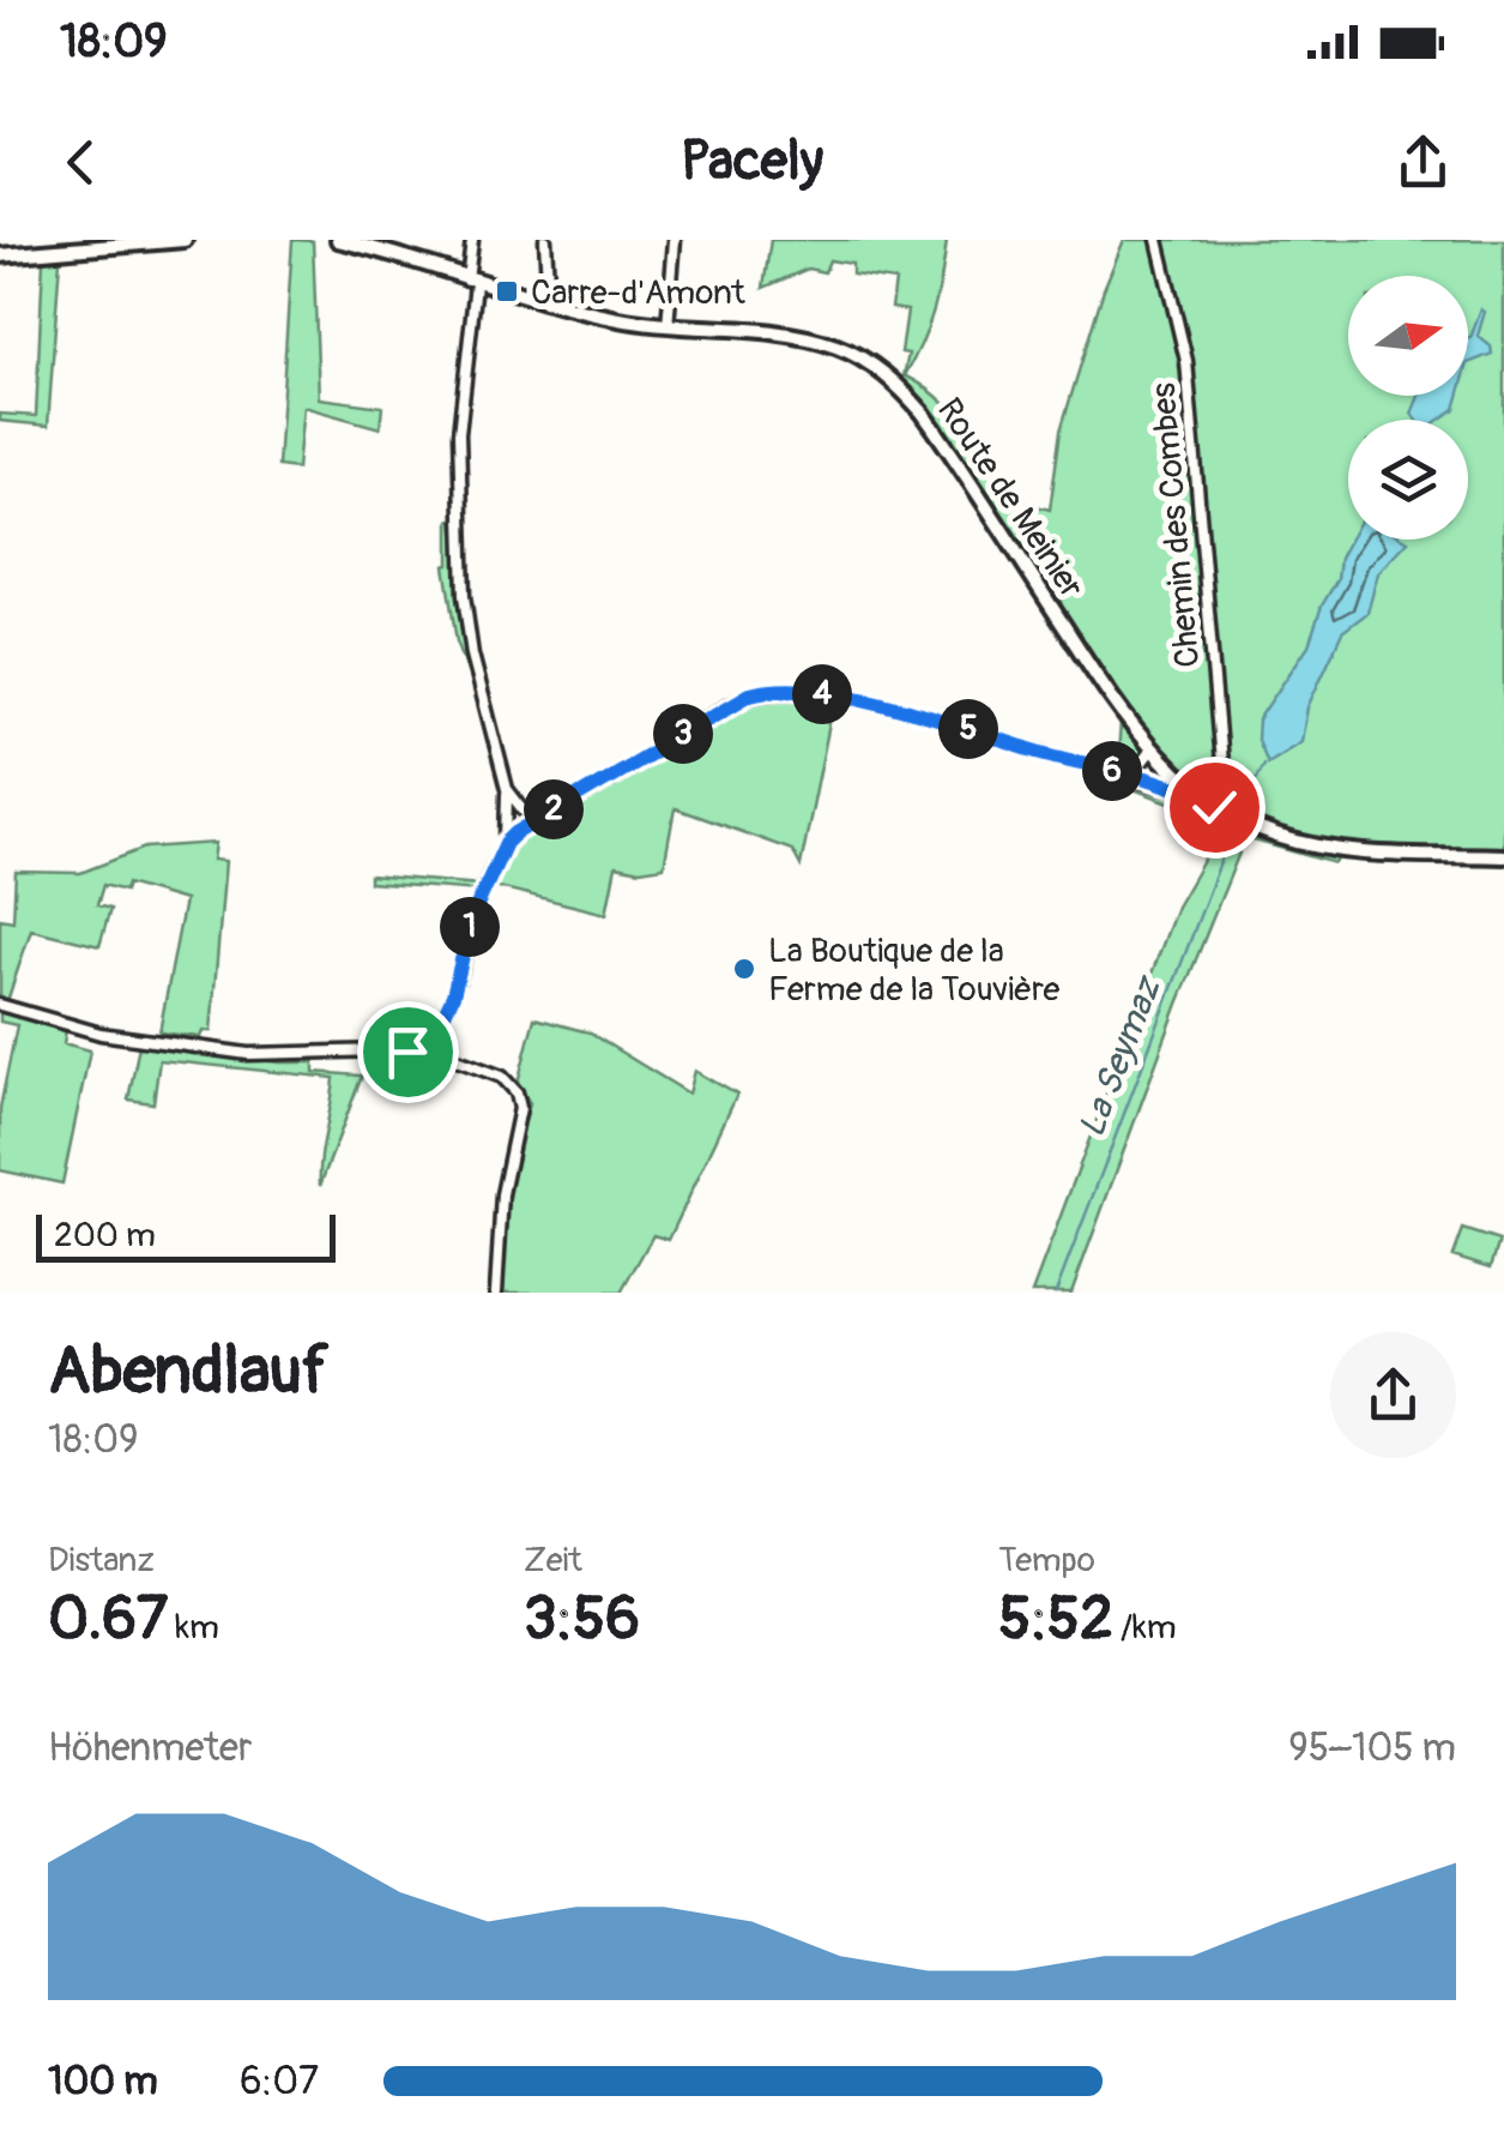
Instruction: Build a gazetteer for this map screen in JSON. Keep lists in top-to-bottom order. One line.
{"streets":{"street":["Route de Meinier","Chemin des Combes"]},"crossings":[["Route de Meinier","Chemin des Combes"]],"water":["La Seymaz"],"places":{"transit":["Carre-d'Amont"],"other":["La Boutique de la Ferme de la Touvière"]},"scale_bar":"200 m","north":"right","page":{"status":"18:09","header":"Pacely","pins":["4","5","3","6","2","1"],"scale":"200 m","heading":["Abendlauf","18:09"],"stats":[["Distanz","0.67 km"],["Zeit","3:56"],["Tempo","5:52 /km"]],"chart":["Höhenmeter","95–105 m"],"list":[{"name":"100 m","note":"6:07"}]}}
